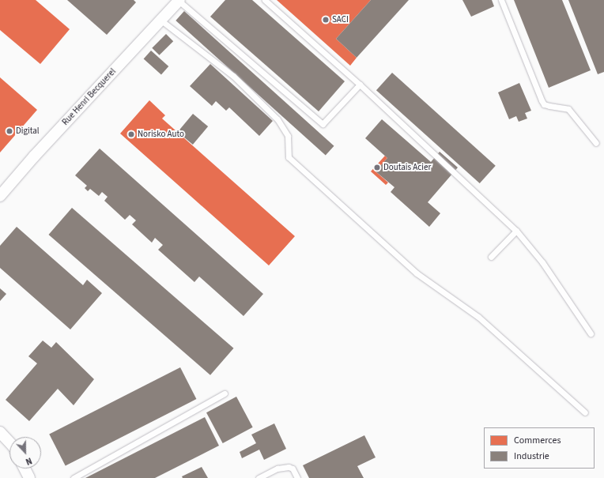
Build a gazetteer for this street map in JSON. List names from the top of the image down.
{
  "streets": {
    "street": ["Rue Henri Becquerel"]
  },
  "places": [
    "SACI",
    "Digital",
    "Norisko Auto",
    "Doutais Acier"
  ],
  "legend": ["Commerces", "Industrie"],
  "north": "bottom"
}
